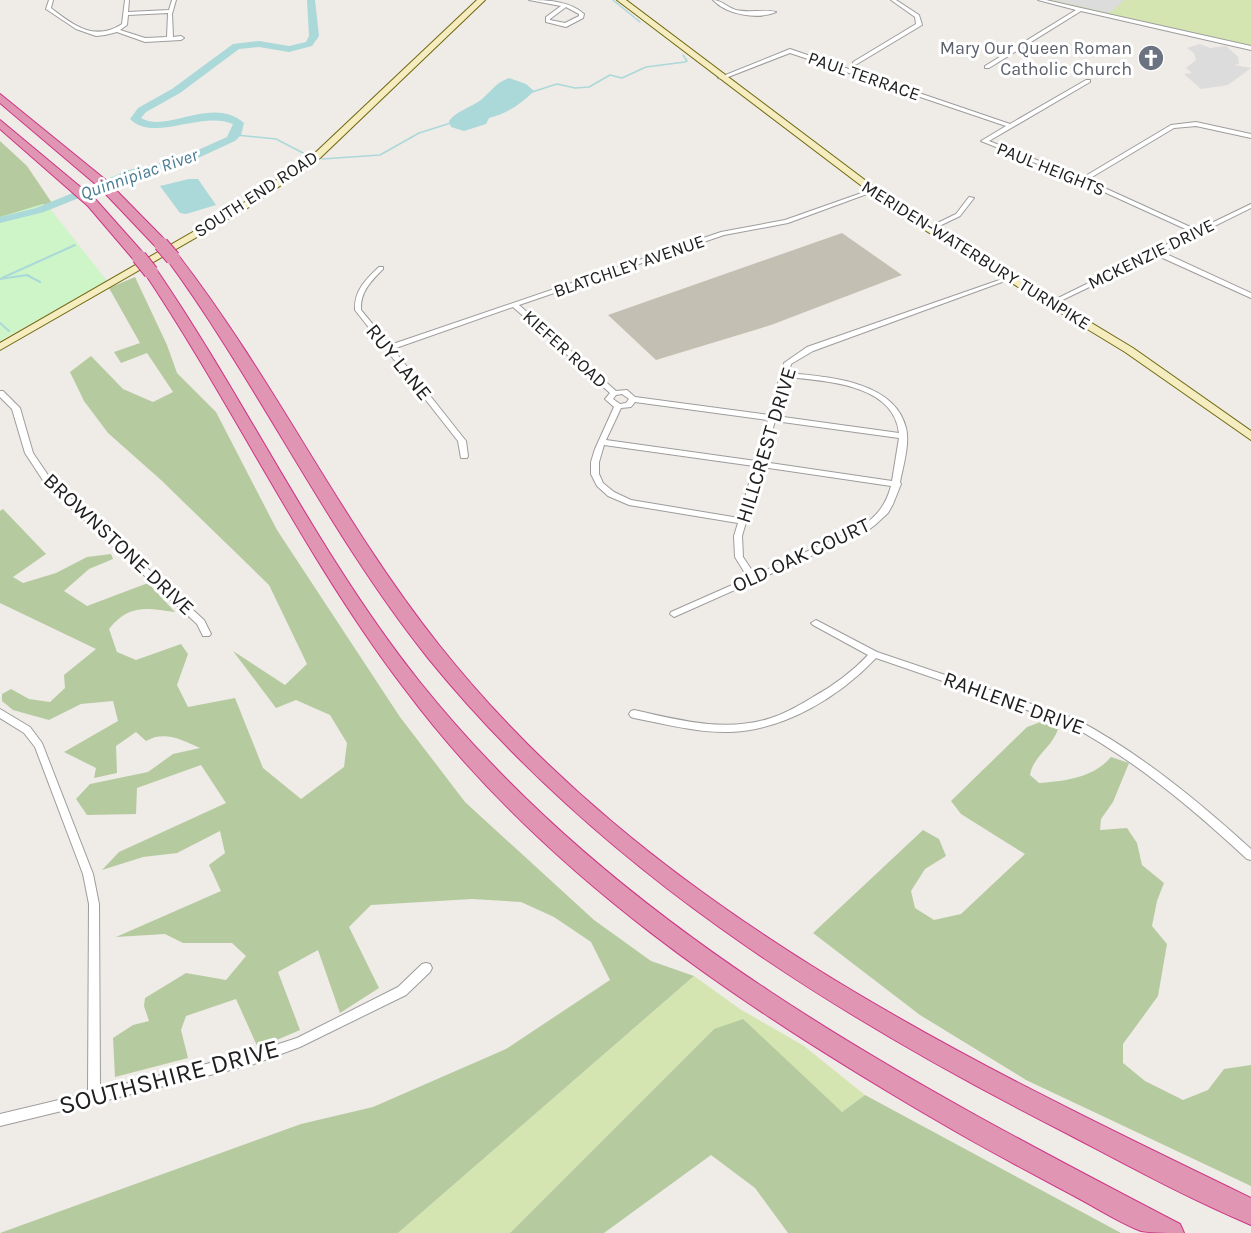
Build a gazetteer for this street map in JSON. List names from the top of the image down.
{
  "streets": {
    "main road": ["SOUTH END ROAD", "MERIDEN-WATERBURY TURNPIKE"],
    "street": [
      "PAUL TERRACE",
      "PAUL HEIGHTS",
      "MCKENZIE DRIVE",
      "BLATCHLEY AVENUE",
      "KIEFER ROAD",
      "RUY LANE",
      "HILLCREST DRIVE",
      "BROWNSTONE DRIVE",
      "OLD OAK COURT",
      "RAHLENE DRIVE",
      "SOUTHSHIRE DRIVE"
    ]
  },
  "crossings": [
    ["PAUL TERRACE", "PAUL HEIGHTS"],
    ["PAUL TERRACE", "MERIDEN-WATERBURY TURNPIKE"],
    ["PAUL HEIGHTS", "MCKENZIE DRIVE"],
    ["MCKENZIE DRIVE", "MERIDEN-WATERBURY TURNPIKE"],
    ["MERIDEN-WATERBURY TURNPIKE", "BLATCHLEY AVENUE"],
    ["MERIDEN-WATERBURY TURNPIKE", "HILLCREST DRIVE"],
    ["BLATCHLEY AVENUE", "KIEFER ROAD"],
    ["BLATCHLEY AVENUE", "RUY LANE"],
    ["HILLCREST DRIVE", "OLD OAK COURT"]
  ],
  "water": ["Quinnipiac River"],
  "places": {
    "church": ["Mary Our Queen Roman Catholic Church"]
  }
}
